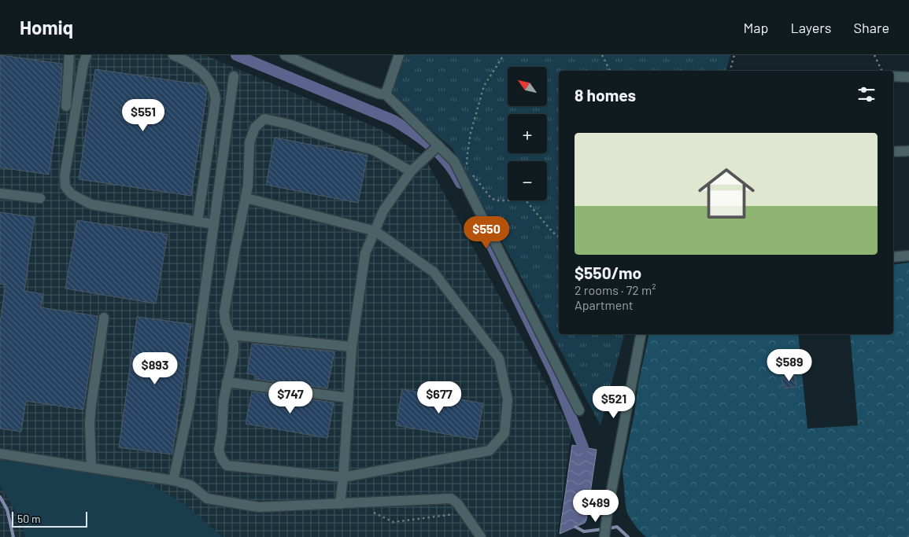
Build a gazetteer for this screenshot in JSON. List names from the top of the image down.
{
  "scale_bar": "50 m",
  "north": "top left",
  "page": {
    "header": "Homiq",
    "nav": ["Map", "Layers", "Share"],
    "map_buttons": ["+", "−"],
    "heading": "8 homes",
    "price": [
      "$551",
      "$550",
      "$589",
      "$893",
      "$747",
      "$677",
      "$521",
      "$489"
    ],
    "list": [
      {
        "name": "$550/mo",
        "note": "2 rooms · 72 m² · Apartment"
      }
    ],
    "scale": "50 m"
  }
}
